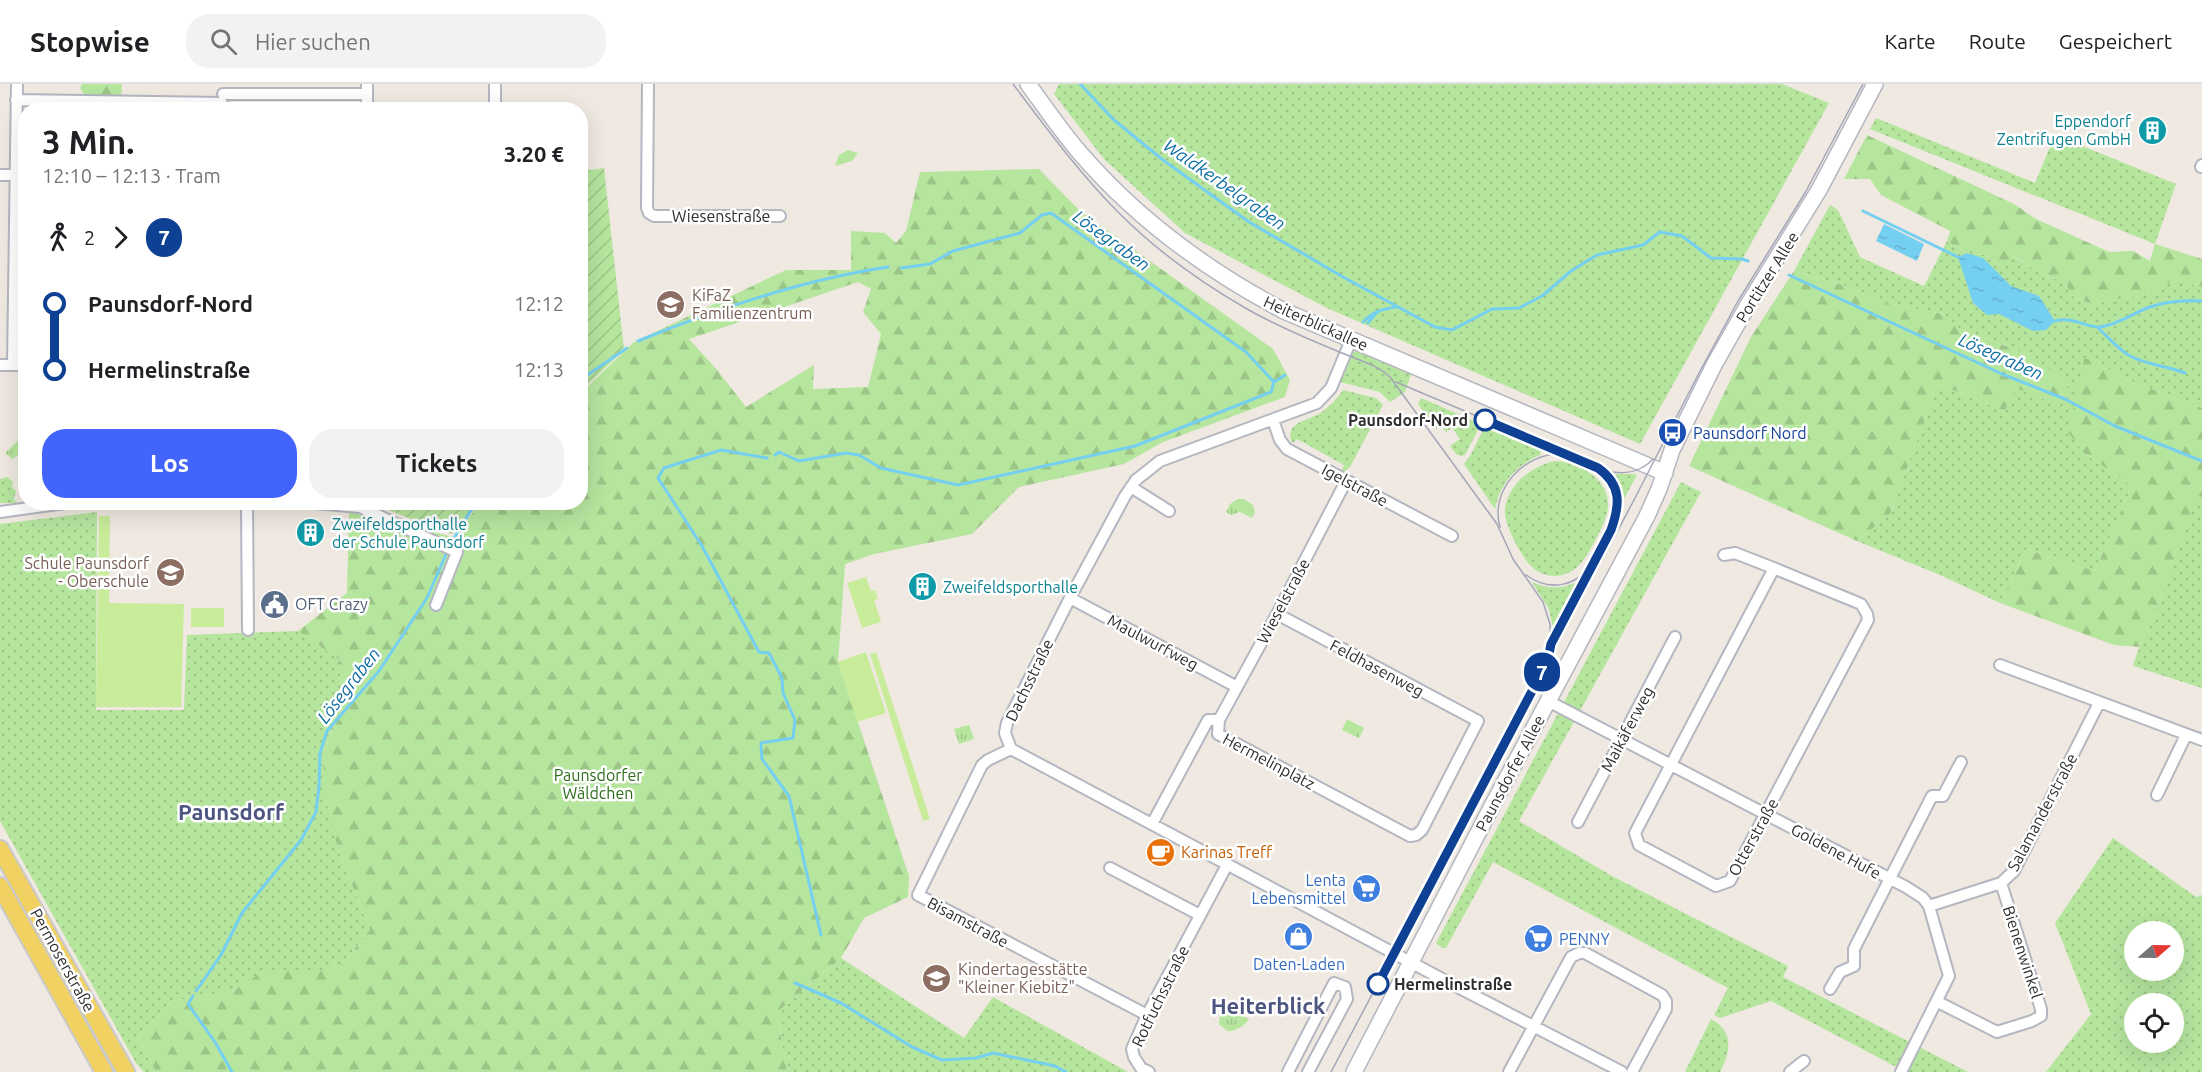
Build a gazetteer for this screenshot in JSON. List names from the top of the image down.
{
  "streets": {
    "main road": [
      "Portitzer Allee",
      "Heiterblickallee",
      "Paunsdorfer Allee",
      "Permoserstraße"
    ],
    "street": [
      "Wiesenstraße",
      "Igelstraße",
      "Wieselstraße",
      "Maulwurfweg",
      "Feldhasenweg",
      "Dachsstraße",
      "Maikäferweg",
      "Hermelinplatz",
      "Salamanderstraße",
      "Otterstraße",
      "Goldene Hufe",
      "Bisamstraße",
      "Bienenwinkel",
      "Rotfuchsstraße"
    ]
  },
  "crossings": [
    ["Portitzer Allee", "Heiterblickallee"],
    ["Portitzer Allee", "Paunsdorfer Allee"],
    ["Heiterblickallee", "Dachsstraße"],
    ["Heiterblickallee", "Paunsdorfer Allee"],
    ["Igelstraße", "Wieselstraße"],
    ["Igelstraße", "Dachsstraße"],
    ["Wieselstraße", "Maulwurfweg"],
    ["Wieselstraße", "Feldhasenweg"],
    ["Wieselstraße", "Hermelinplatz"],
    ["Maulwurfweg", "Dachsstraße"],
    ["Feldhasenweg", "Hermelinplatz"],
    ["Dachsstraße", "Bisamstraße"],
    ["Maikäferweg", "Goldene Hufe"],
    ["Paunsdorfer Allee", "Goldene Hufe"],
    ["Salamanderstraße", "Goldene Hufe"],
    ["Salamanderstraße", "Bienenwinkel"],
    ["Otterstraße", "Goldene Hufe"],
    ["Bisamstraße", "Rotfuchsstraße"]
  ],
  "districts": ["Paunsdorf", "Heiterblick"],
  "water": ["Waldkerbelgraben", "Lösegraben"],
  "parks": ["Paunsdorfer Wäldchen"],
  "places": {
    "building": ["Eppendorf Zentrifugen GmbH", "Zweifeldsporthalle der Schule Paunsdorf", "Zweifeldsporthalle"],
    "school or university": ["KiFaZ Familienzentrum", "Schule Paunsdorf - Oberschule", "Kindertagesstätte \"Kleiner Kiebitz\""],
    "other": ["Paunsdorf-Nord", "Hermelinstraße"],
    "bus stop": ["Paunsdorf Nord"],
    "public building": ["OFT Crazy"],
    "cafe": ["Karinas Treff"],
    "supermarket": ["Lenta Lebensmittel", "PENNY"],
    "shop": ["Daten-Laden"]
  },
  "lines": ["tram line 7"],
  "north": "right",
  "page": {
    "header": "Stopwise",
    "search": "Hier suchen",
    "nav": ["Karte", "Route", "Gespeichert"],
    "on_map": "7",
    "heading": ["3 Min.", "12:10 – 12:13 · Tram", "3.20 €"],
    "legs": ["2", "7"],
    "list": [
      {
        "name": "Paunsdorf-Nord",
        "value": "12:12"
      },
      {
        "name": "Hermelinstraße",
        "value": "12:13"
      }
    ],
    "buttons": ["Los", "Tickets"]
  }
}
